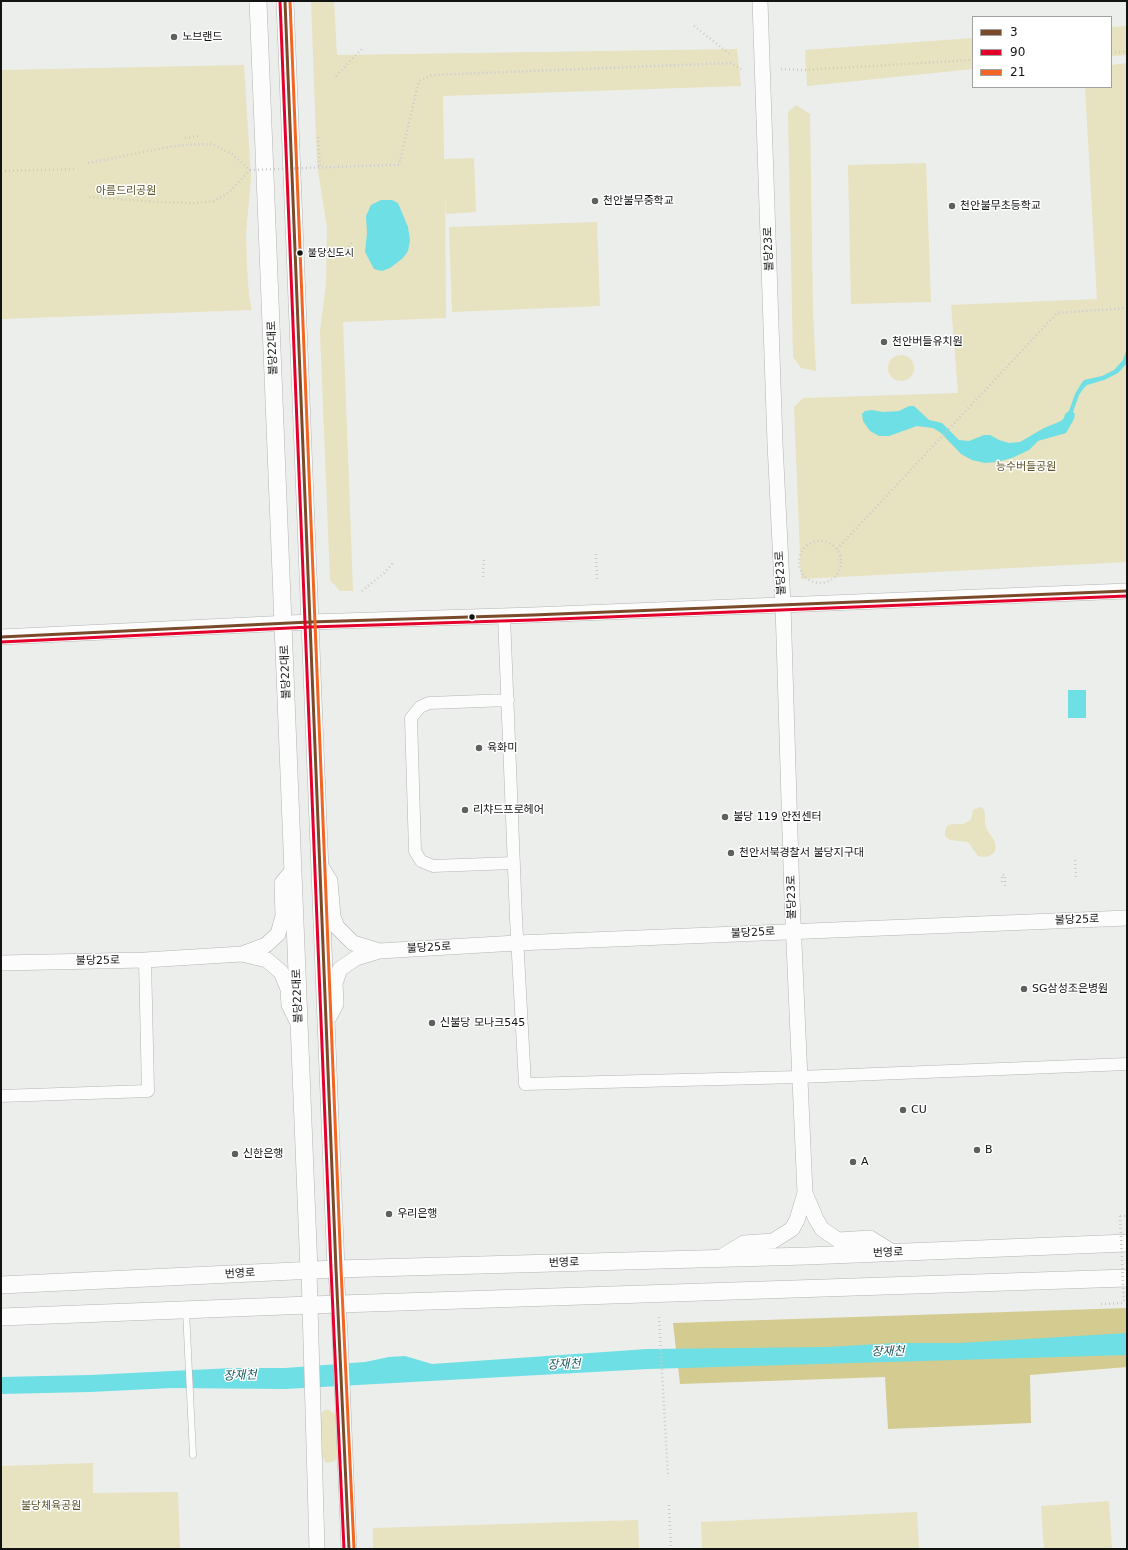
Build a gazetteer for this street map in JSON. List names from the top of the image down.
{
  "streets": {
    "main road": ["불당22대로", "번영로"],
    "street": ["불당23로", "불당25로"]
  },
  "crossings": [
    ["불당23로", "불당25로"],
    ["불당22대로", "번영로"]
  ],
  "water": ["장재천"],
  "parks": ["아름드리공원", "능수버들공원", "불당체육공원"],
  "places": [
    "노브랜드",
    "천안불무중학교",
    "천안불무초등학교",
    "불당신도시",
    "천안버들유치원",
    "육화미",
    "리챠드프로헤어",
    "불당 119 안전센터",
    "천안서북경찰서 불당지구대",
    "SG삼성조은병원",
    "신불당 모나크545",
    "CU",
    "B",
    "신한은행",
    "A",
    "우리은행"
  ],
  "lines": ["transit line 3", "transit line 90", "transit line 21"],
  "legend": ["3", "90", "21"]
}
